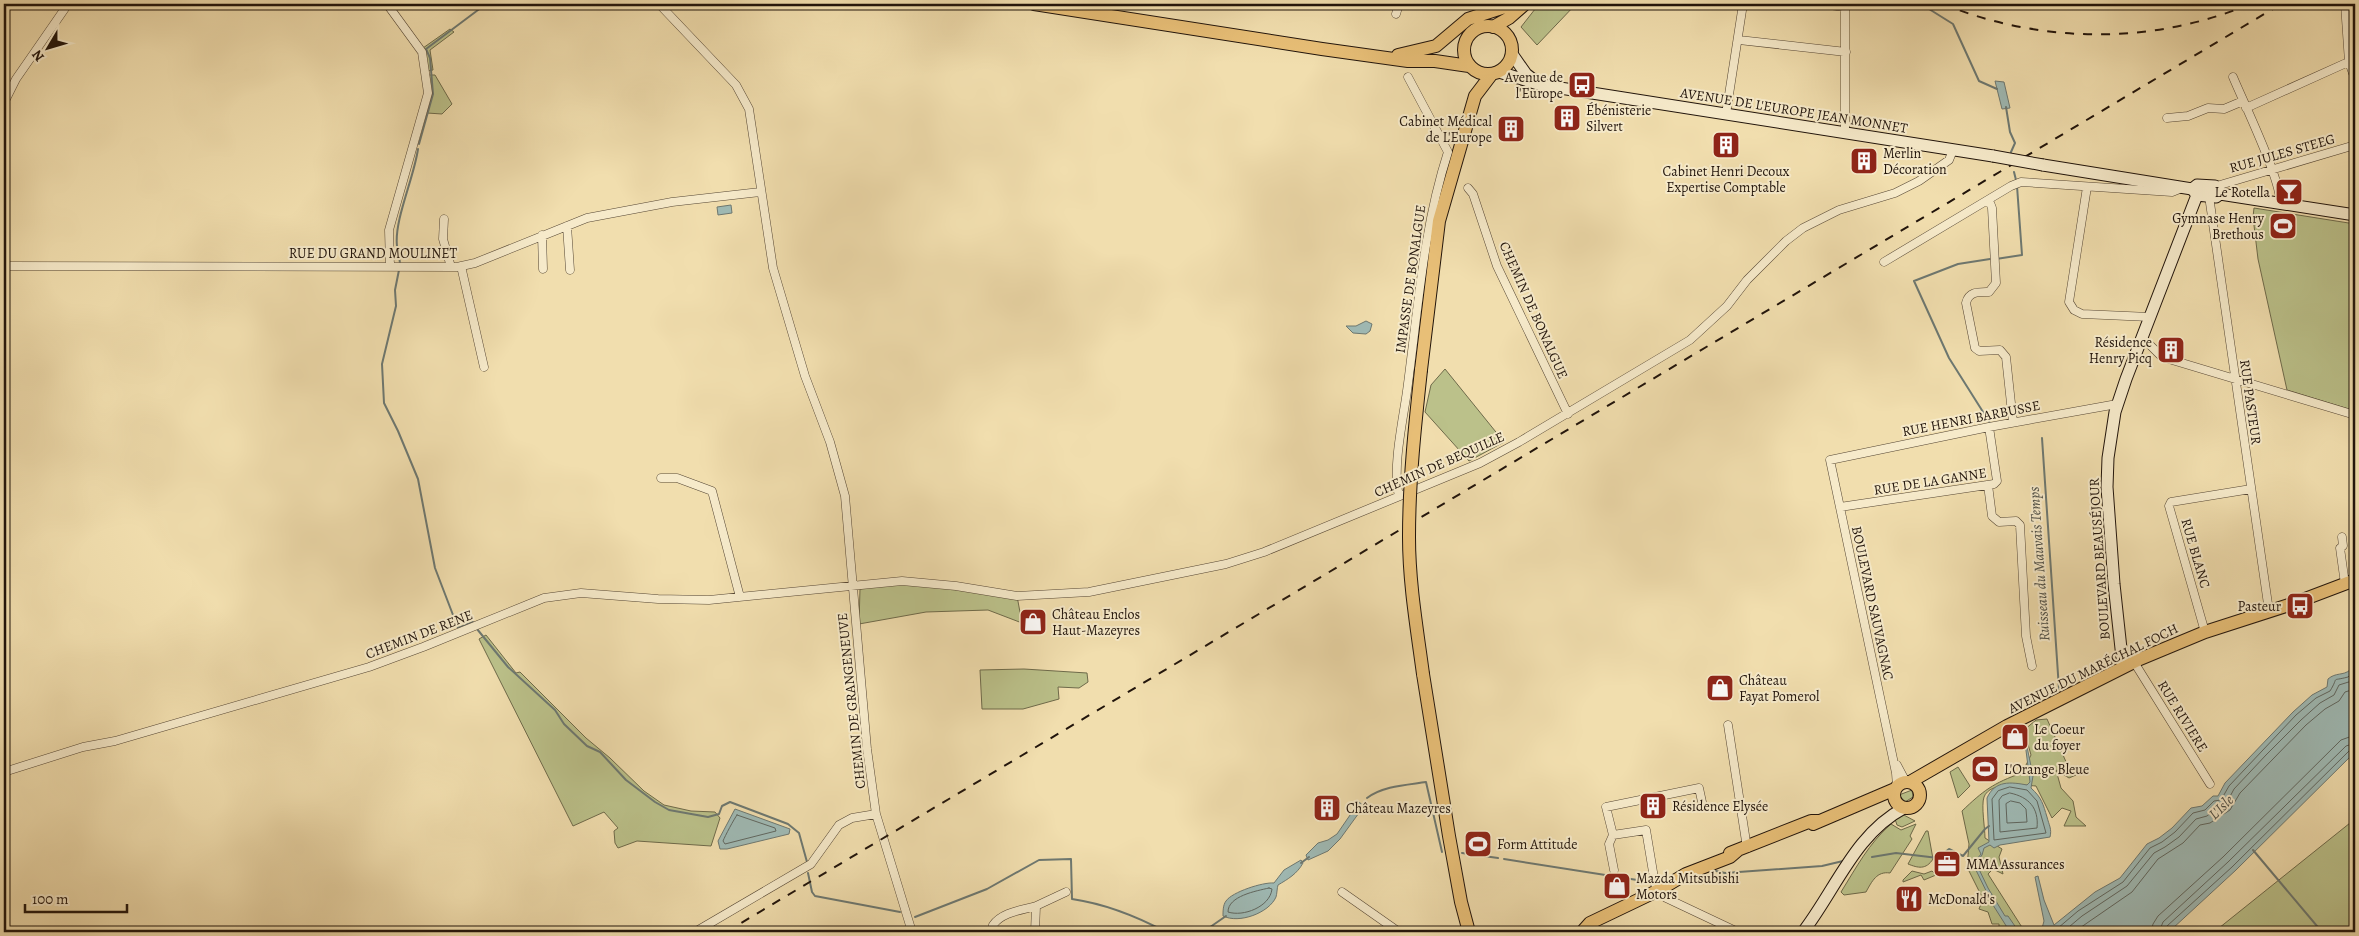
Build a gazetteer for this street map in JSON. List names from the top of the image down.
{
  "streets": {
    "main road": ["AVENUE DE L'EUROPE JEAN MONNET", "BOULEVARD BEAUSÉJOUR", "AVENUE DU MARÉCHAL FOCH"],
    "street": [
      "RUE JULES STEEG",
      "RUE DU GRAND MOULINET",
      "IMPASSE DE BONALGUE",
      "CHEMIN DE BONALGUE",
      "RUE PASTEUR",
      "RUE HENRI BARBUSSE",
      "CHEMIN DE BEQUILLE",
      "RUE DE LA GANNE",
      "RUE BLANC",
      "BOULEVARD SAUVAGNAC",
      "CHEMIN DE RENE",
      "CHEMIN DE GRANGENEUVE",
      "RUE RIVIERE"
    ]
  },
  "crossings": [
    ["AVENUE DE L'EUROPE JEAN MONNET", "RUE JULES STEEG"],
    ["AVENUE DE L'EUROPE JEAN MONNET", "RUE PASTEUR"],
    ["AVENUE DE L'EUROPE JEAN MONNET", "CHEMIN DE BEQUILLE"],
    ["AVENUE DE L'EUROPE JEAN MONNET", "BOULEVARD BEAUSÉJOUR"],
    ["RUE JULES STEEG", "RUE PASTEUR"],
    ["RUE JULES STEEG", "BOULEVARD BEAUSÉJOUR"],
    ["RUE DU GRAND MOULINET", "CHEMIN DE GRANGENEUVE"],
    ["IMPASSE DE BONALGUE", "CHEMIN DE BEQUILLE"],
    ["CHEMIN DE BONALGUE", "CHEMIN DE BEQUILLE"],
    ["RUE PASTEUR", "RUE BLANC"],
    ["RUE PASTEUR", "BOULEVARD BEAUSÉJOUR"],
    ["RUE PASTEUR", "AVENUE DU MARÉCHAL FOCH"],
    ["RUE HENRI BARBUSSE", "RUE DE LA GANNE"],
    ["RUE HENRI BARBUSSE", "BOULEVARD BEAUSÉJOUR"],
    ["RUE HENRI BARBUSSE", "BOULEVARD SAUVAGNAC"],
    ["CHEMIN DE BEQUILLE", "CHEMIN DE RENE"],
    ["CHEMIN DE BEQUILLE", "CHEMIN DE GRANGENEUVE"],
    ["RUE DE LA GANNE", "BOULEVARD SAUVAGNAC"],
    ["RUE BLANC", "AVENUE DU MARÉCHAL FOCH"],
    ["BOULEVARD BEAUSÉJOUR", "AVENUE DU MARÉCHAL FOCH"],
    ["BOULEVARD BEAUSÉJOUR", "RUE RIVIERE"],
    ["BOULEVARD SAUVAGNAC", "AVENUE DU MARÉCHAL FOCH"],
    ["CHEMIN DE RENE", "CHEMIN DE GRANGENEUVE"],
    ["AVENUE DU MARÉCHAL FOCH", "RUE RIVIERE"]
  ],
  "water": ["Ruisseau du Mauvais Temps", "L'Isle"],
  "places": {
    "bus stop": ["Avenue de l'Europe", "Pasteur"],
    "building": [
      "Ébénisterie Silvert",
      "Cabinet Médical de L'Europe",
      "Cabinet Henri Decoux Expertise Comptable",
      "Merlin Décoration",
      "Résidence Henry Picq",
      "Résidence Elysée",
      "Château Mazeyres"
    ],
    "bar": ["Le Rotella"],
    "sports": ["Gymnase Henry Brethous", "L'Orange Bleue", "Form Attitude"],
    "shop": [
      "Château Enclos Haut-Mazeyres",
      "Château Fayat Pomerol",
      "Le Coeur du foyer",
      "Mazda Mitsubishi Motors"
    ],
    "office": ["MMA Assurances"],
    "restaurant": ["McDonald's"]
  },
  "scale_bar": "100 m",
  "north": "bottom left"
}
